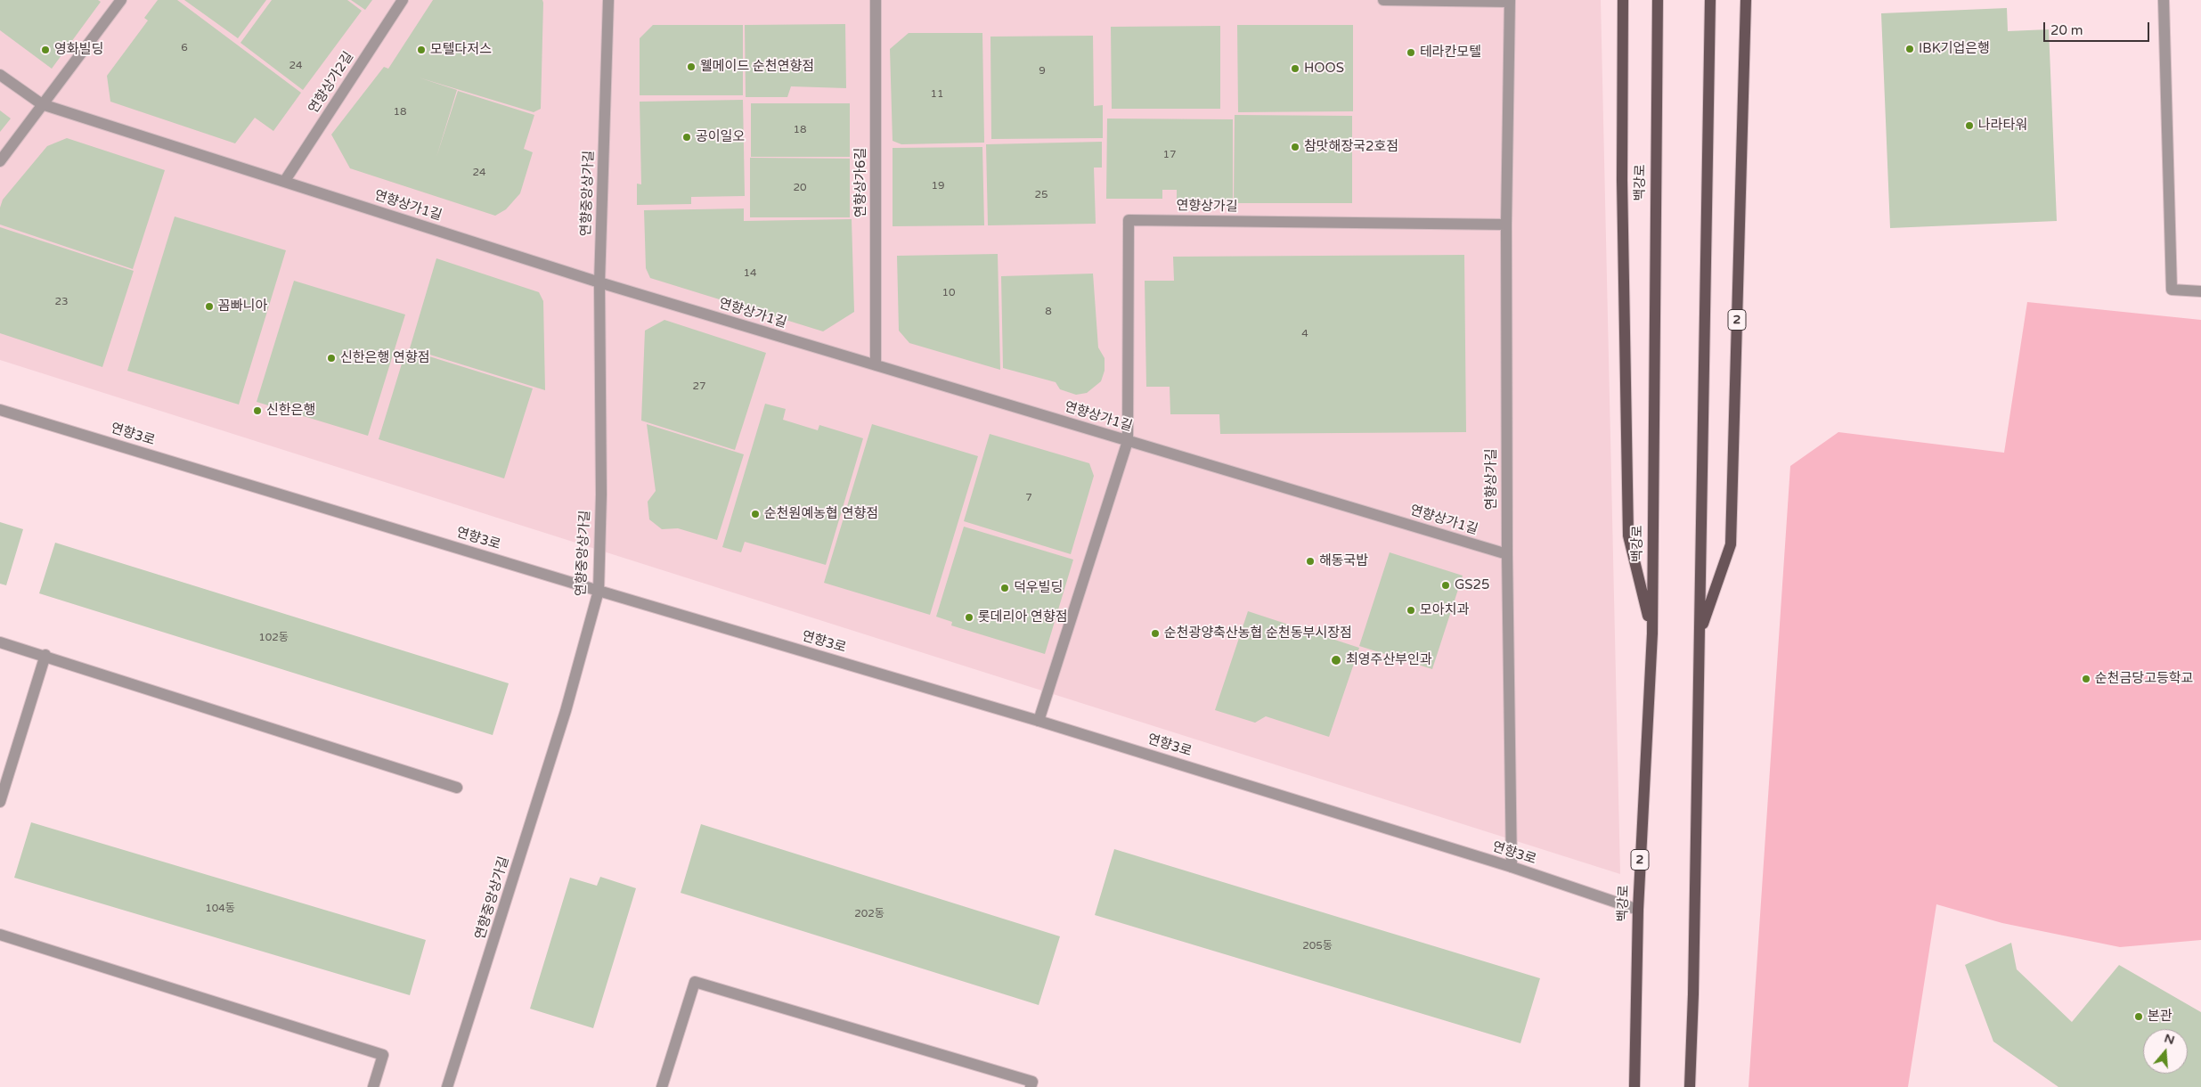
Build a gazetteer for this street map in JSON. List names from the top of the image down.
{
  "streets": {
    "main road": ["백강로", "2"],
    "street": [
      "연향상가2길",
      "연향상가6길",
      "연향중앙상가길",
      "연향상가1길",
      "연향상가길",
      "연향3로"
    ]
  },
  "crossings": [
    ["연향상가2길", "연향상가1길"],
    ["연향상가6길", "연향상가1길"],
    ["백강로", "2"],
    ["백강로", "연향3로"],
    ["연향중앙상가길", "연향상가1길"],
    ["연향중앙상가길", "연향3로"],
    ["연향상가1길", "연향상가길"],
    ["연향상가길", "연향3로"]
  ],
  "places": [
    "IBK기업은행",
    "영화빌딩",
    "모텔다저스",
    "테라칸모텔",
    "웰메이드 순천연향점",
    "HOOS",
    "나라타워",
    "공이일오",
    "참맛해장국2호점",
    "꼼빠니아",
    "신한은행 연향점",
    "신한은행",
    "순천원예농협 연향점",
    "해동국밥",
    "GS25",
    "덕우빌딩",
    "모아치과",
    "롯데리아 연향점",
    "순천광양축산농협 순천동부시장점",
    "최영주산부인과",
    "순천금당고등학교",
    "본관"
  ],
  "house_numbers": [
    "6",
    "24",
    "9",
    "11",
    "18",
    "18",
    "17",
    "24",
    "19",
    "20",
    "25",
    "14",
    "10",
    "23",
    "8",
    "4",
    "27",
    "7",
    "102동",
    "104동",
    "202동",
    "205동"
  ],
  "scale_bar": "20 m",
  "north": "top"
}
